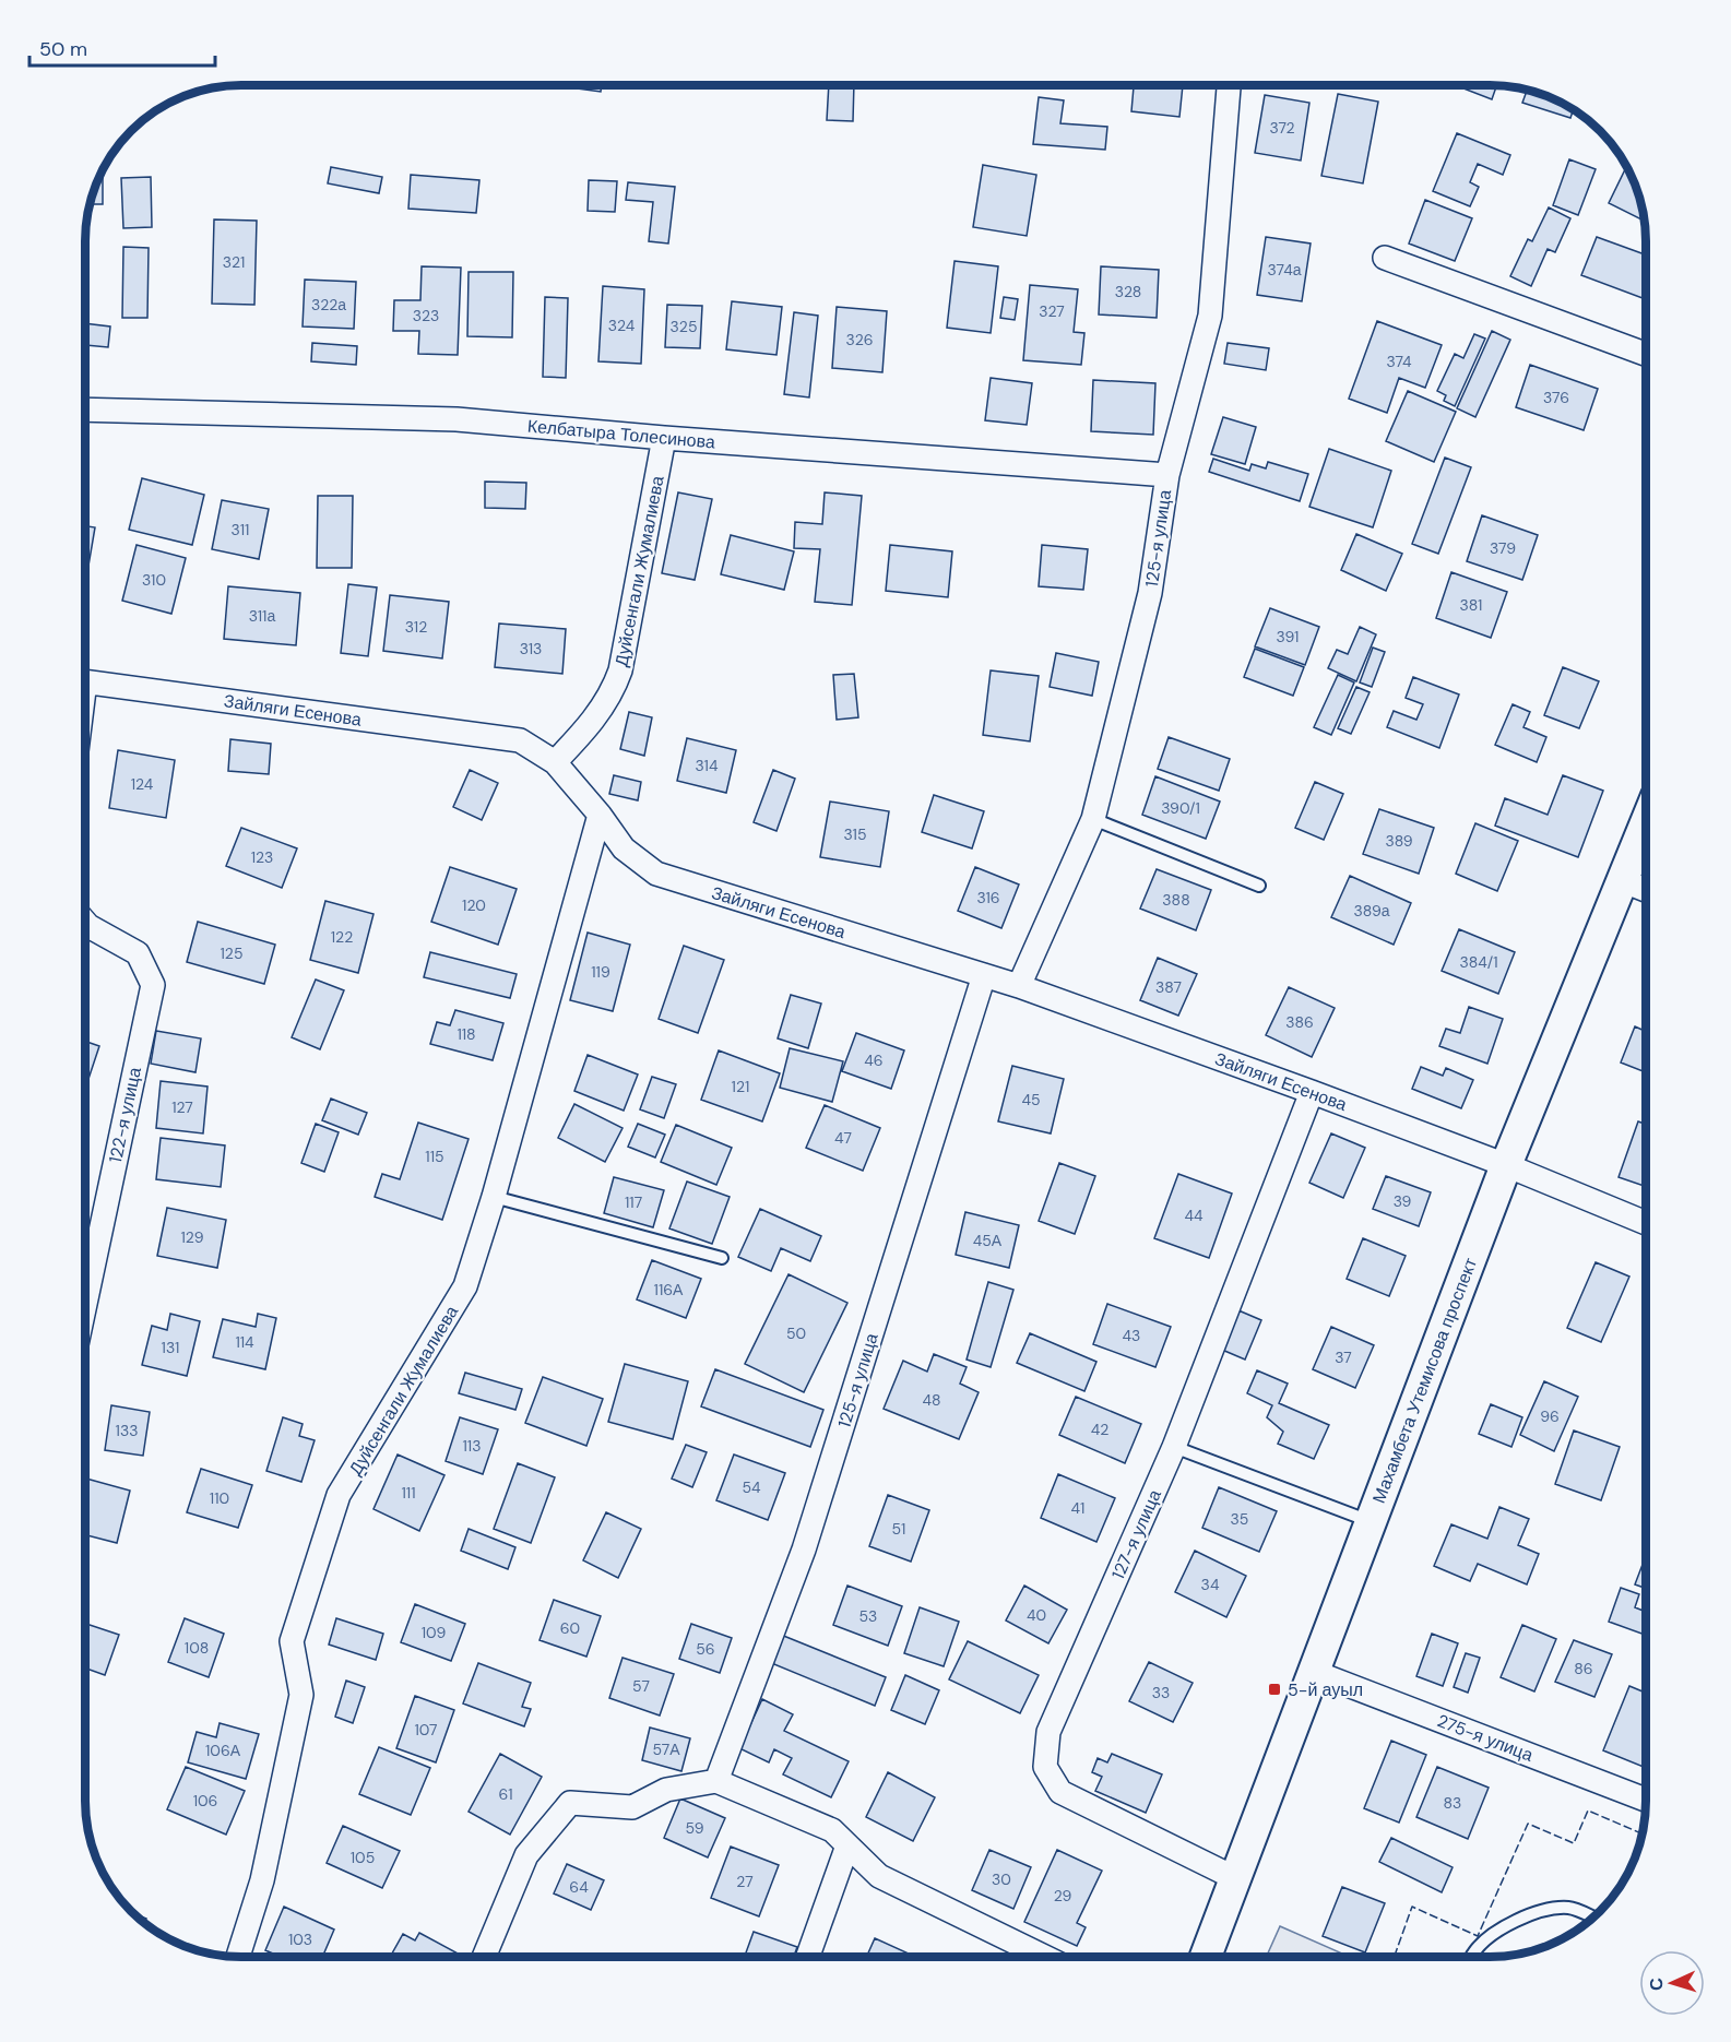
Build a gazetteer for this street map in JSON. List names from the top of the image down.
{
  "streets": {
    "street": [
      "Келбатыра Толесинова",
      "125-я улица",
      "Дуйсенгали Жумалиева",
      "Зайляги Есенова",
      "122-я улица",
      "Махамбета Утемисова проспект",
      "127-я улица",
      "275-я улица"
    ]
  },
  "crossings": [
    ["Келбатыра Толесинова", "125-я улица"],
    ["Келбатыра Толесинова", "Дуйсенгали Жумалиева"],
    ["125-я улица", "Зайляги Есенова"],
    ["Дуйсенгали Жумалиева", "Зайляги Есенова"],
    ["Зайляги Есенова", "Махамбета Утемисова проспект"],
    ["Зайляги Есенова", "127-я улица"],
    ["Махамбета Утемисова проспект", "127-я улица"],
    ["Махамбета Утемисова проспект", "275-я улица"]
  ],
  "places": {
    "transit": ["5-й ауыл"]
  },
  "house_numbers": [
    "372",
    "321",
    "374а",
    "328",
    "322а",
    "327",
    "323",
    "324",
    "325",
    "326",
    "374",
    "376",
    "311",
    "379",
    "310",
    "381",
    "311а",
    "312",
    "391",
    "313",
    "314",
    "124",
    "390/1",
    "315",
    "389",
    "123",
    "316",
    "388",
    "120",
    "389а",
    "122",
    "125",
    "384/1",
    "119",
    "387",
    "386",
    "118",
    "46",
    "121",
    "45",
    "127",
    "47",
    "115",
    "39",
    "117",
    "44",
    "129",
    "45А",
    "116А",
    "50",
    "43",
    "114",
    "131",
    "37",
    "48",
    "96",
    "42",
    "133",
    "113",
    "54",
    "111",
    "110",
    "41",
    "35",
    "51",
    "34",
    "40",
    "53",
    "60",
    "109",
    "108",
    "56",
    "86",
    "57",
    "33",
    "107",
    "57А",
    "106А",
    "61",
    "106",
    "83",
    "59",
    "105",
    "30",
    "27",
    "64",
    "29",
    "103"
  ],
  "scale_bar": "50 m",
  "north": "left"
}
